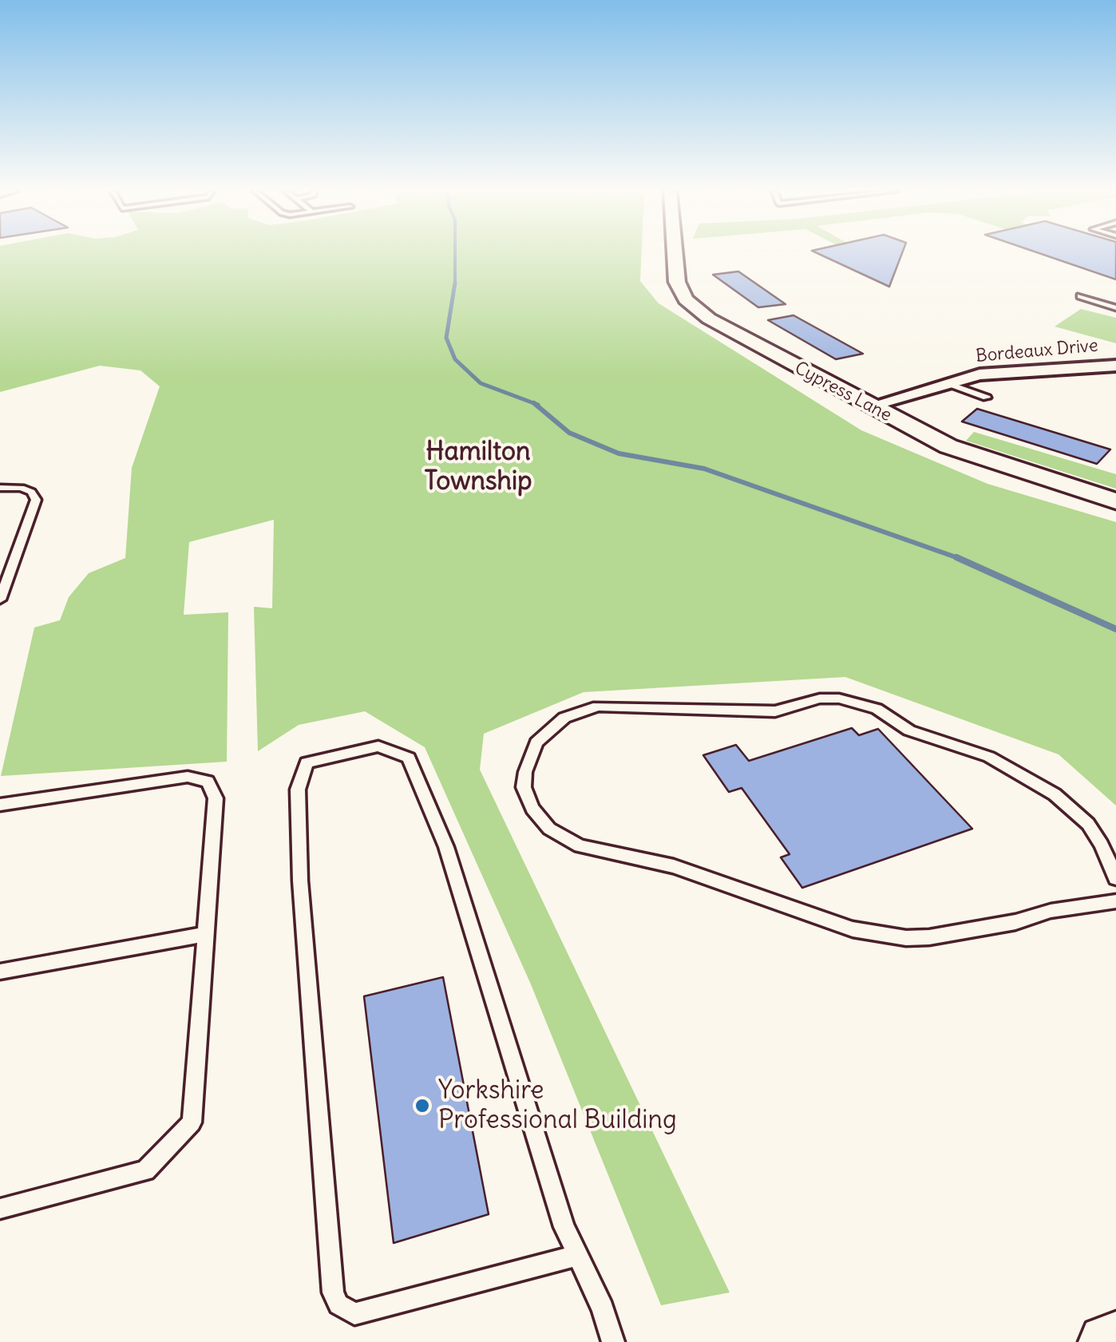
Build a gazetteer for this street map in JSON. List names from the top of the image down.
{
  "streets": {
    "street": ["Bordeaux Drive", "Cypress Lane"]
  },
  "crossings": [
    ["Bordeaux Drive", "Cypress Lane"]
  ],
  "districts": ["Hamilton Township"],
  "places": ["Yorkshire Professional Building"]
}
